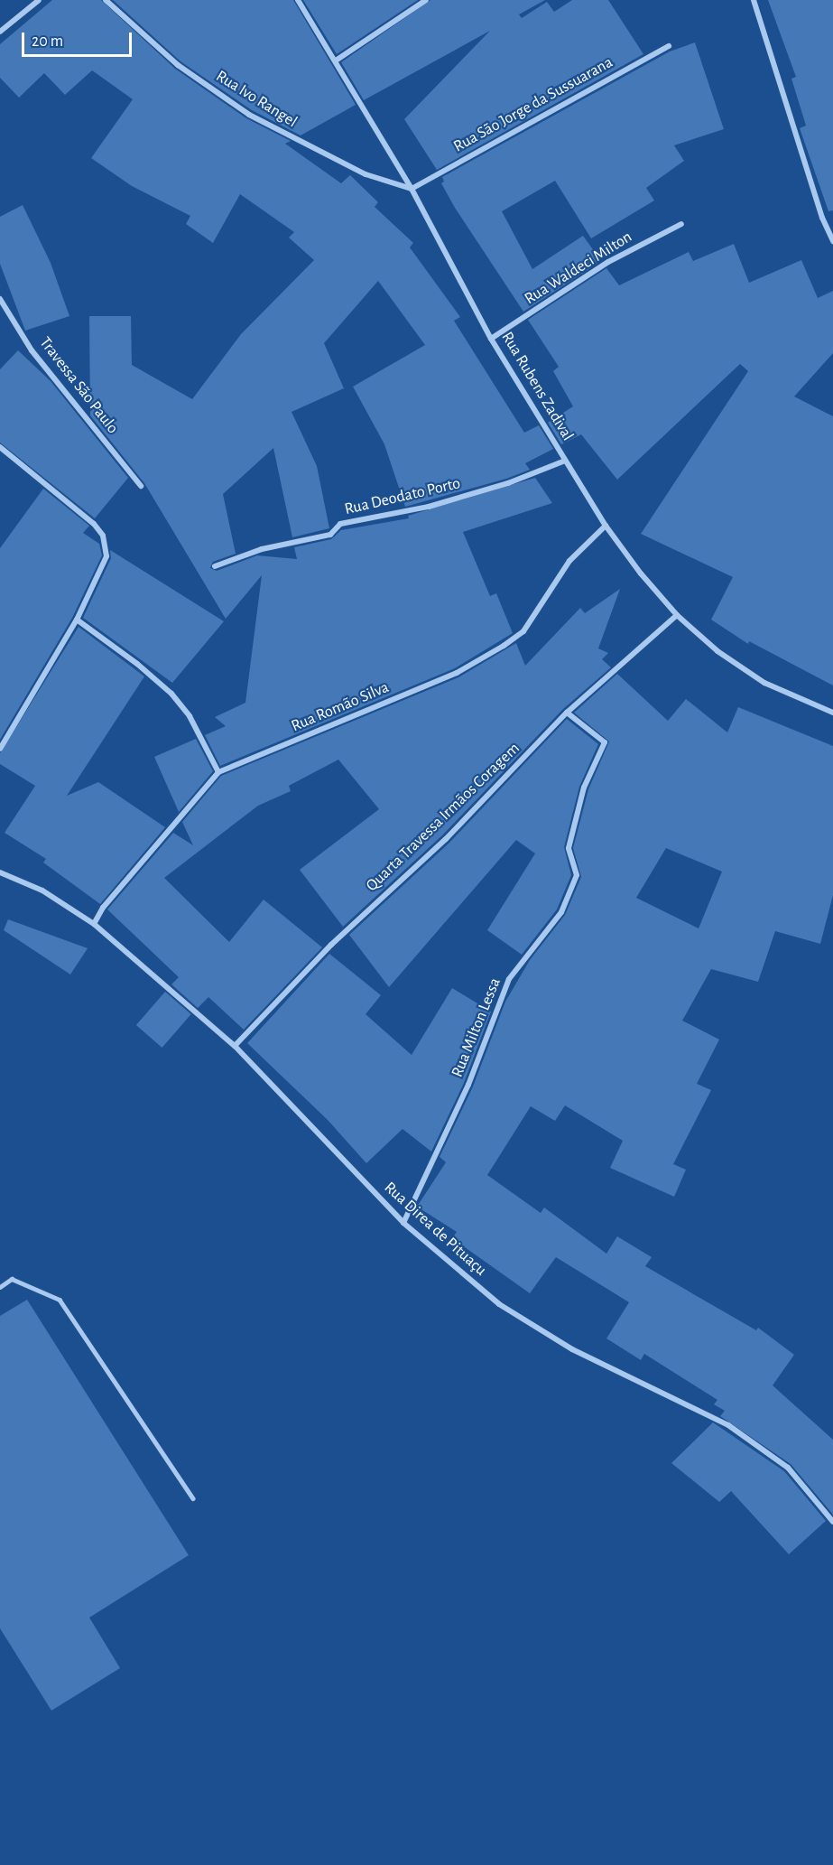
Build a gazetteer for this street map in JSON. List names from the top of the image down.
{
  "streets": {
    "street": [
      "Rua Ivo Rangel",
      "Rua São Jorge da Sussuarana",
      "Rua Waldeci Milton",
      "Travessa São Paulo",
      "Rua Rubens Zadival",
      "Rua Deodato Porto",
      "Rua Romão Silva",
      "Quarta Travessa Irmãos Coragem",
      "Rua Milton Lessa",
      "Rua Direa de Pituaçu"
    ]
  },
  "crossings": [
    ["Rua Ivo Rangel", "Rua São Jorge da Sussuarana"],
    ["Rua Ivo Rangel", "Rua Rubens Zadival"],
    ["Rua São Jorge da Sussuarana", "Rua Rubens Zadival"],
    ["Rua Waldeci Milton", "Rua Rubens Zadival"],
    ["Rua Rubens Zadival", "Rua Deodato Porto"],
    ["Rua Rubens Zadival", "Rua Romão Silva"],
    ["Rua Rubens Zadival", "Quarta Travessa Irmãos Coragem"],
    ["Rua Romão Silva", "Rua Direa de Pituaçu"],
    ["Quarta Travessa Irmãos Coragem", "Rua Milton Lessa"],
    ["Quarta Travessa Irmãos Coragem", "Rua Direa de Pituaçu"],
    ["Rua Milton Lessa", "Rua Direa de Pituaçu"]
  ],
  "scale_bar": "20 m"
}
